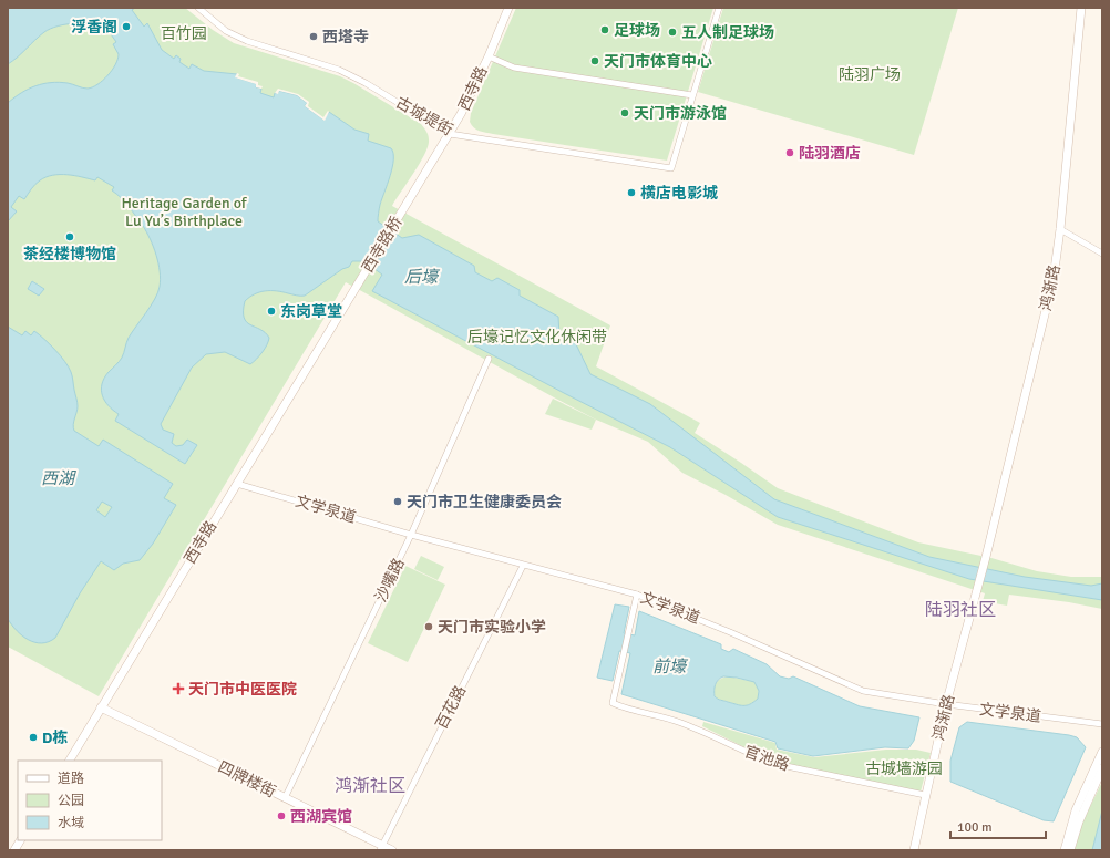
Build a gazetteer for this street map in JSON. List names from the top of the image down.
{
  "streets": {
    "street": [
      "西寺路",
      "古城堤街",
      "西寺路桥",
      "鸿渐路",
      "文学泉道",
      "沙嘴路",
      "百花路",
      "官池路",
      "四牌楼街"
    ]
  },
  "crossings": [
    ["西寺路", "古城堤街"],
    ["西寺路", "西寺路桥"],
    ["西寺路", "文学泉道"],
    ["西寺路", "四牌楼街"],
    ["鸿渐路", "文学泉道"],
    ["鸿渐路", "官池路"],
    ["文学泉道", "沙嘴路"],
    ["文学泉道", "百花路"],
    ["文学泉道", "官池路"],
    ["沙嘴路", "四牌楼街"],
    ["百花路", "四牌楼街"]
  ],
  "districts": ["陆羽社区", "鸿渐社区"],
  "water": ["后壕", "西湖", "前壕"],
  "parks": [
    "百竹园",
    "陆羽广场",
    "Heritage Garden of Lu Yu’s Birthplace",
    "后壕记忆文化休闲带",
    "古城墙游园"
  ],
  "places": {
    "other": [
      "浮香阁",
      "足球场",
      "五人制足球场",
      "西塔寺",
      "天门市体育中心",
      "天门市游泳馆",
      "陆羽酒店",
      "横店电影城",
      "茶经楼博物馆",
      "东岗草堂",
      "天门市卫生健康委员会",
      "天门市实验小学",
      "D栋",
      "西湖宾馆"
    ],
    "health": ["天门市中医医院"]
  },
  "legend": ["道路", "公园", "水域"],
  "scale_bar": "100 m"
}
